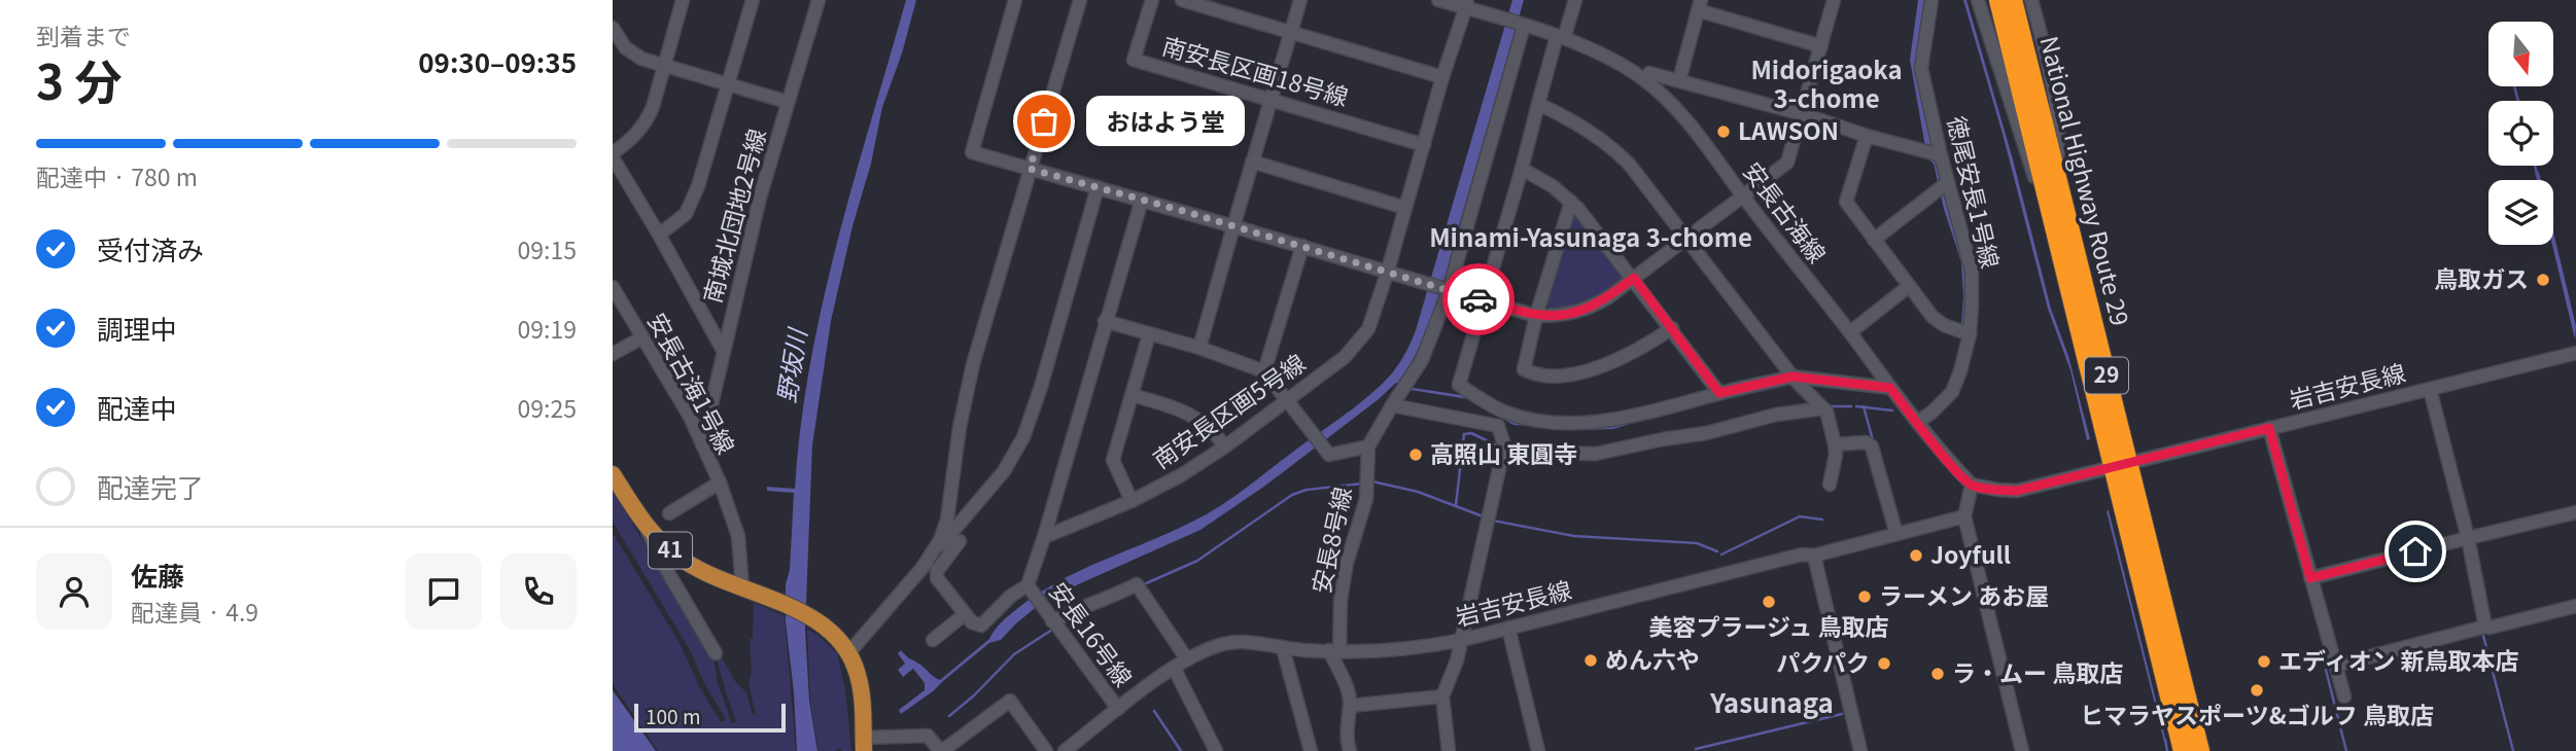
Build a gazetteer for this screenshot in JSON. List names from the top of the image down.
{
  "streets": {
    "highway": ["National Highway Route 29", "29"],
    "main road": ["41"],
    "street": [
      "南安長区画18号線",
      "徳尾安長1号線",
      "安長古海線",
      "南城北団地2号線",
      "安長古海1号線",
      "岩吉安長線",
      "南安長区画5号線",
      "安長8号線",
      "安長16号線"
    ]
  },
  "crossings": [
    ["南安長区画18号線", "南安長区画5号線"],
    ["National Highway Route 29", "岩吉安長線"],
    ["徳尾安長1号線", "安長古海線"],
    ["安長古海線", "岩吉安長線"],
    ["安長古海線", "南安長区画5号線"],
    ["安長古海線", "安長8号線"],
    ["南城北団地2号線", "安長古海1号線"],
    ["安長古海1号線", "41"],
    ["岩吉安長線", "安長8号線"],
    ["岩吉安長線", "安長16号線"]
  ],
  "districts": ["Midorigaoka 3-chome", "Minami-Yasunaga 3-chome", "Yasunaga"],
  "water": ["野坂川"],
  "places": [
    "おはよう堂",
    "LAWSON",
    "鳥取ガス",
    "高照山 東圓寺",
    "Joyfull",
    "ラーメン あお屋",
    "美容プラージュ 鳥取店",
    "めん六や",
    "エディオン 新鳥取本店",
    "パクパク",
    "ラ・ムー 鳥取店",
    "ヒマラヤスポーツ&ゴルフ 鳥取店"
  ],
  "scale_bar": "100 m",
  "north": "bottom",
  "page": {
    "heading": ["3 分", "到着まで", "09:30–09:35"],
    "panel": ["佐藤", "配達員 · 4.9"],
    "bubble": "おはよう堂",
    "bar": "配達中 · 780 m",
    "list": [
      ["受付済み", "09:15"],
      ["調理中", "09:19"],
      ["配達中", "09:25"],
      "配達完了"
    ],
    "scale": "100 m"
  }
}
